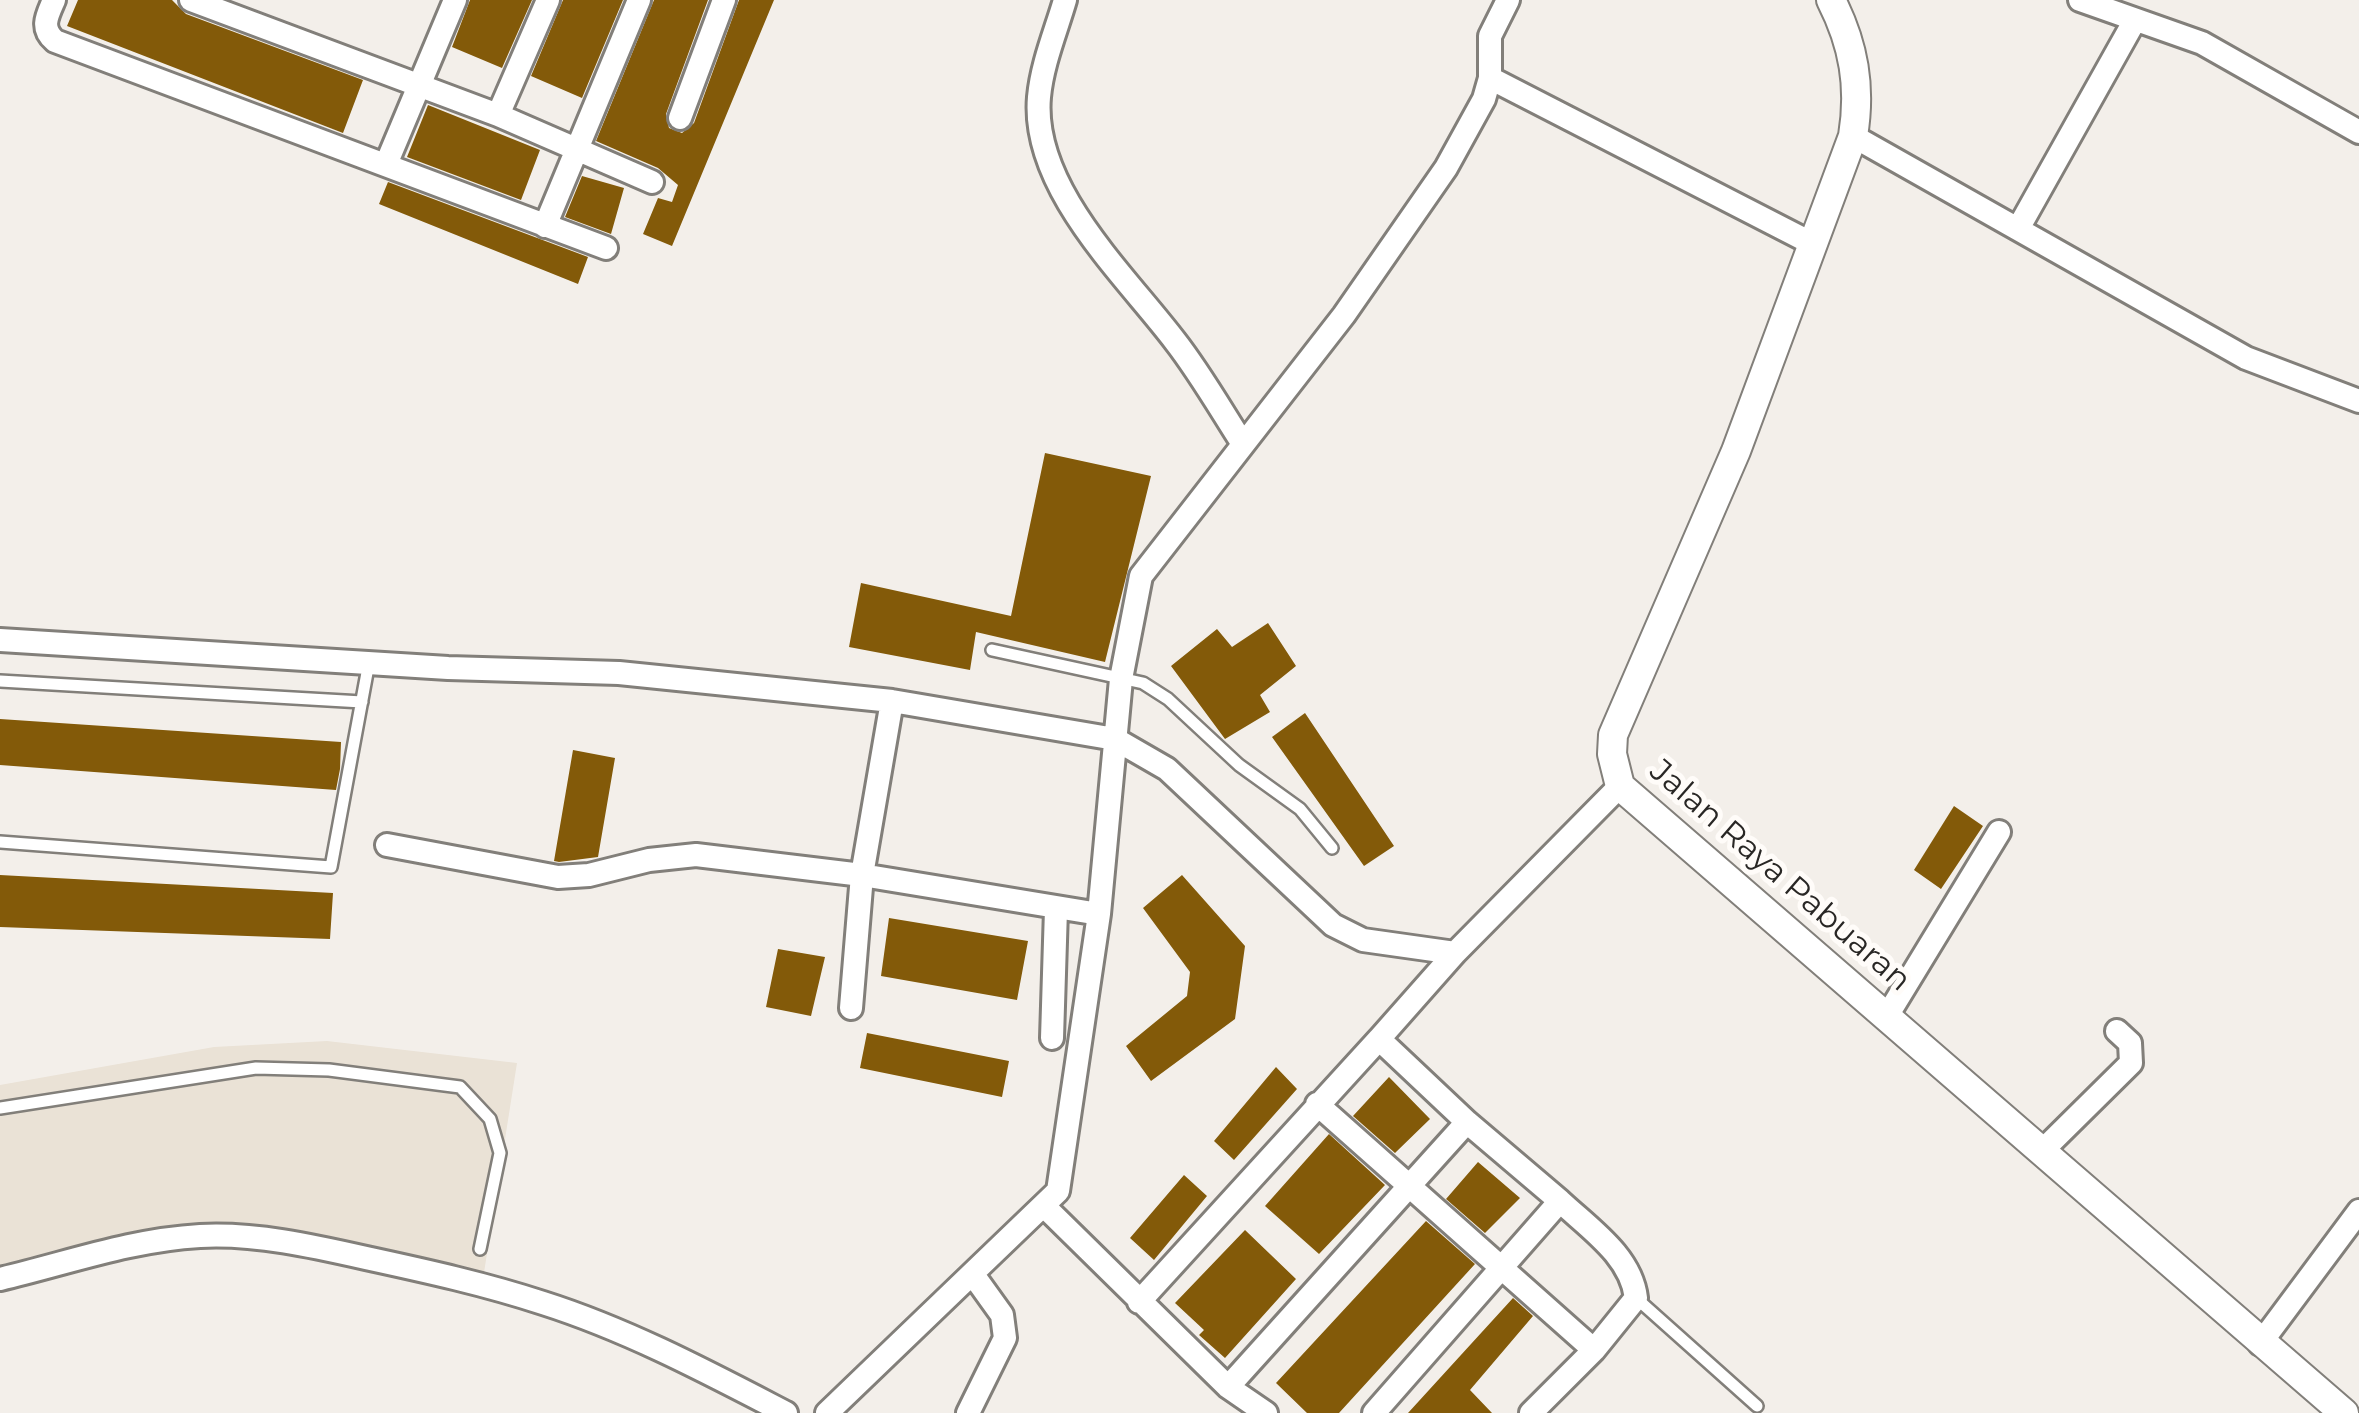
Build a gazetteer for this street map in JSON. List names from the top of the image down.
{
  "streets": {
    "street": ["Jalan Raya Pabuaran"]
  }
}
